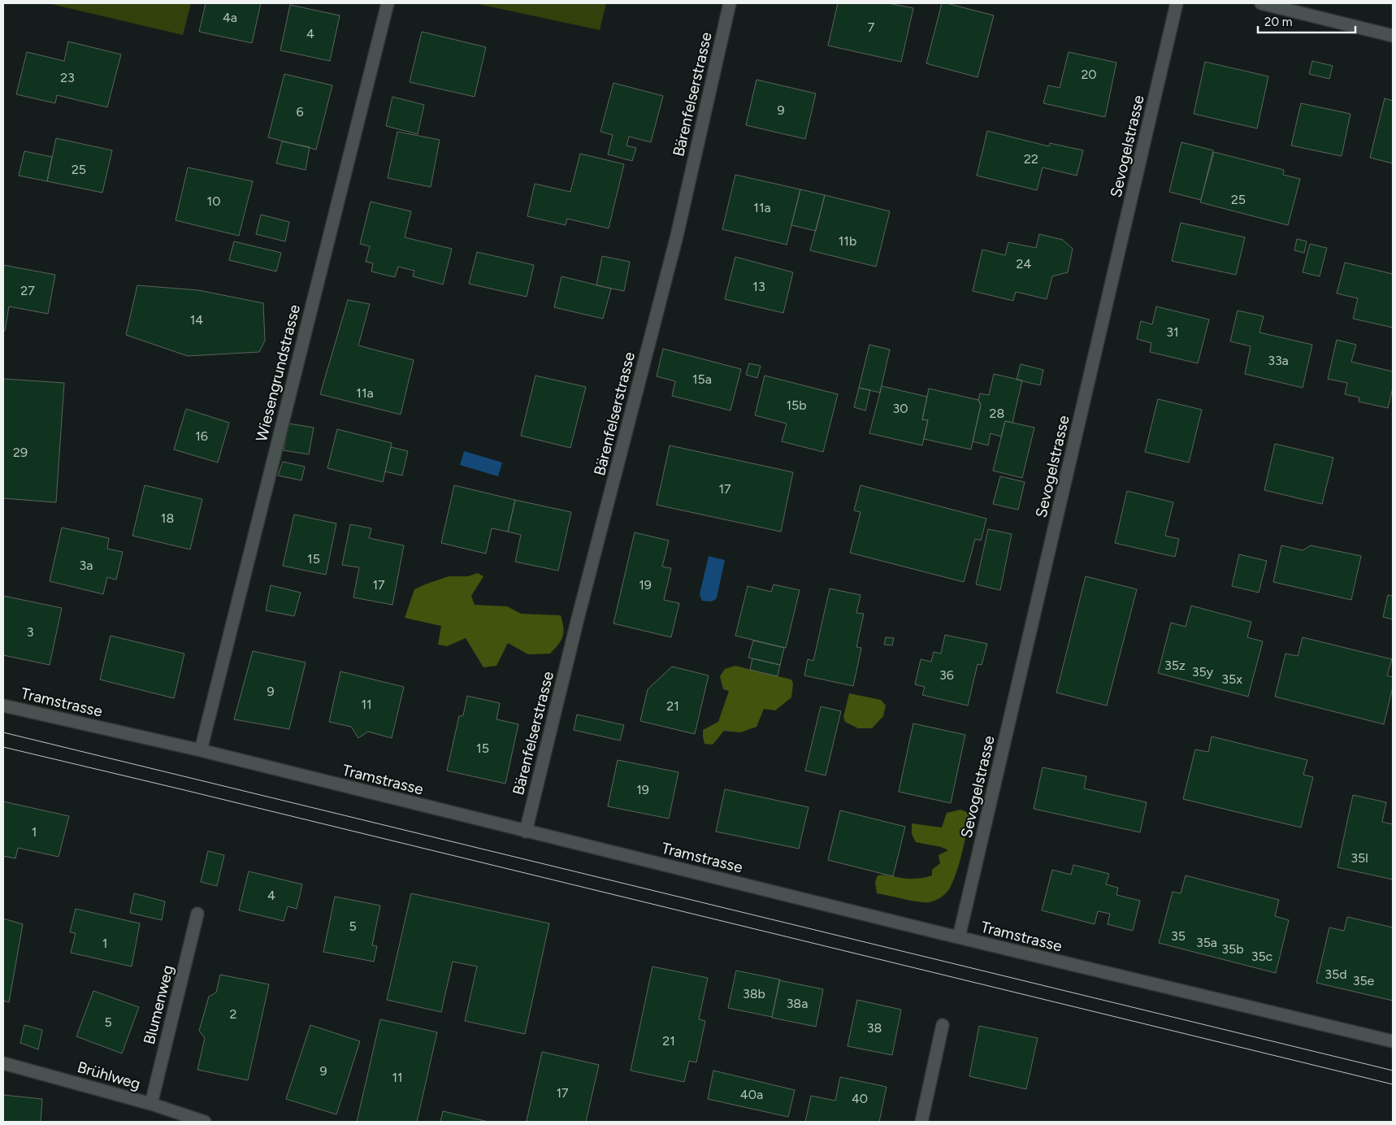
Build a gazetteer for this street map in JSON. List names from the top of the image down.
{
  "streets": {
    "street": [
      "Bärenfelserstrasse",
      "Sevogelstrasse",
      "Wiesengrundstrasse",
      "Tramstrasse",
      "Blumenweg",
      "Brühlweg"
    ]
  },
  "crossings": [
    ["Bärenfelserstrasse", "Tramstrasse"],
    ["Sevogelstrasse", "Tramstrasse"],
    ["Wiesengrundstrasse", "Tramstrasse"],
    ["Blumenweg", "Brühlweg"]
  ],
  "house_numbers": [
    "4a",
    "7",
    "4",
    "20",
    "23",
    "9",
    "6",
    "22",
    "25",
    "25",
    "10",
    "11a",
    "11b",
    "24",
    "13",
    "27",
    "14",
    "31",
    "33a",
    "15a",
    "11a",
    "15b",
    "30",
    "28",
    "16",
    "29",
    "17",
    "18",
    "15",
    "3a",
    "17",
    "19",
    "3",
    "35z",
    "35y",
    "36",
    "35x",
    "9",
    "11",
    "21",
    "15",
    "19",
    "1",
    "35l",
    "4",
    "5",
    "35",
    "35a",
    "1",
    "35b",
    "35c",
    "35d",
    "35e",
    "38b",
    "38a",
    "2",
    "5",
    "38",
    "21",
    "9",
    "11",
    "17",
    "40a",
    "40"
  ],
  "scale_bar": "20 m"
}
